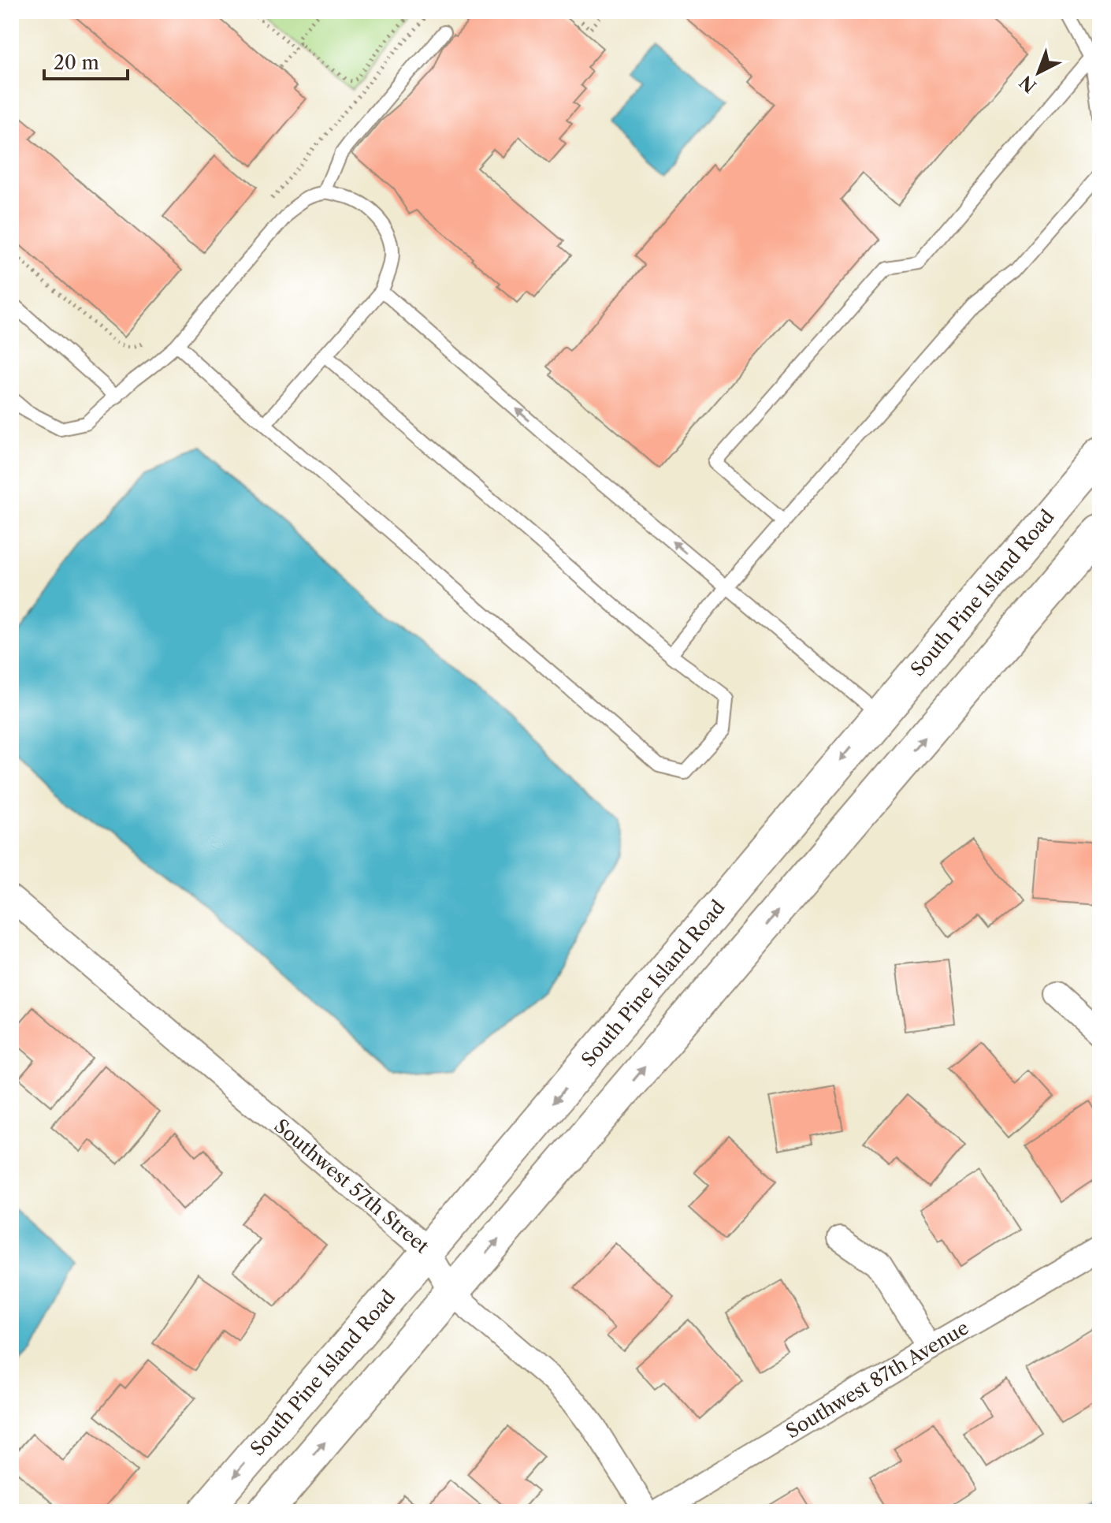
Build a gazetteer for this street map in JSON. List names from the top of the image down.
{
  "streets": {
    "main road": ["South Pine Island Road"],
    "street": ["Southwest 57th Street", "Southwest 87th Avenue"]
  },
  "crossings": [
    ["South Pine Island Road", "Southwest 57th Street"]
  ],
  "scale_bar": "20 m",
  "north": "bottom left"
}
